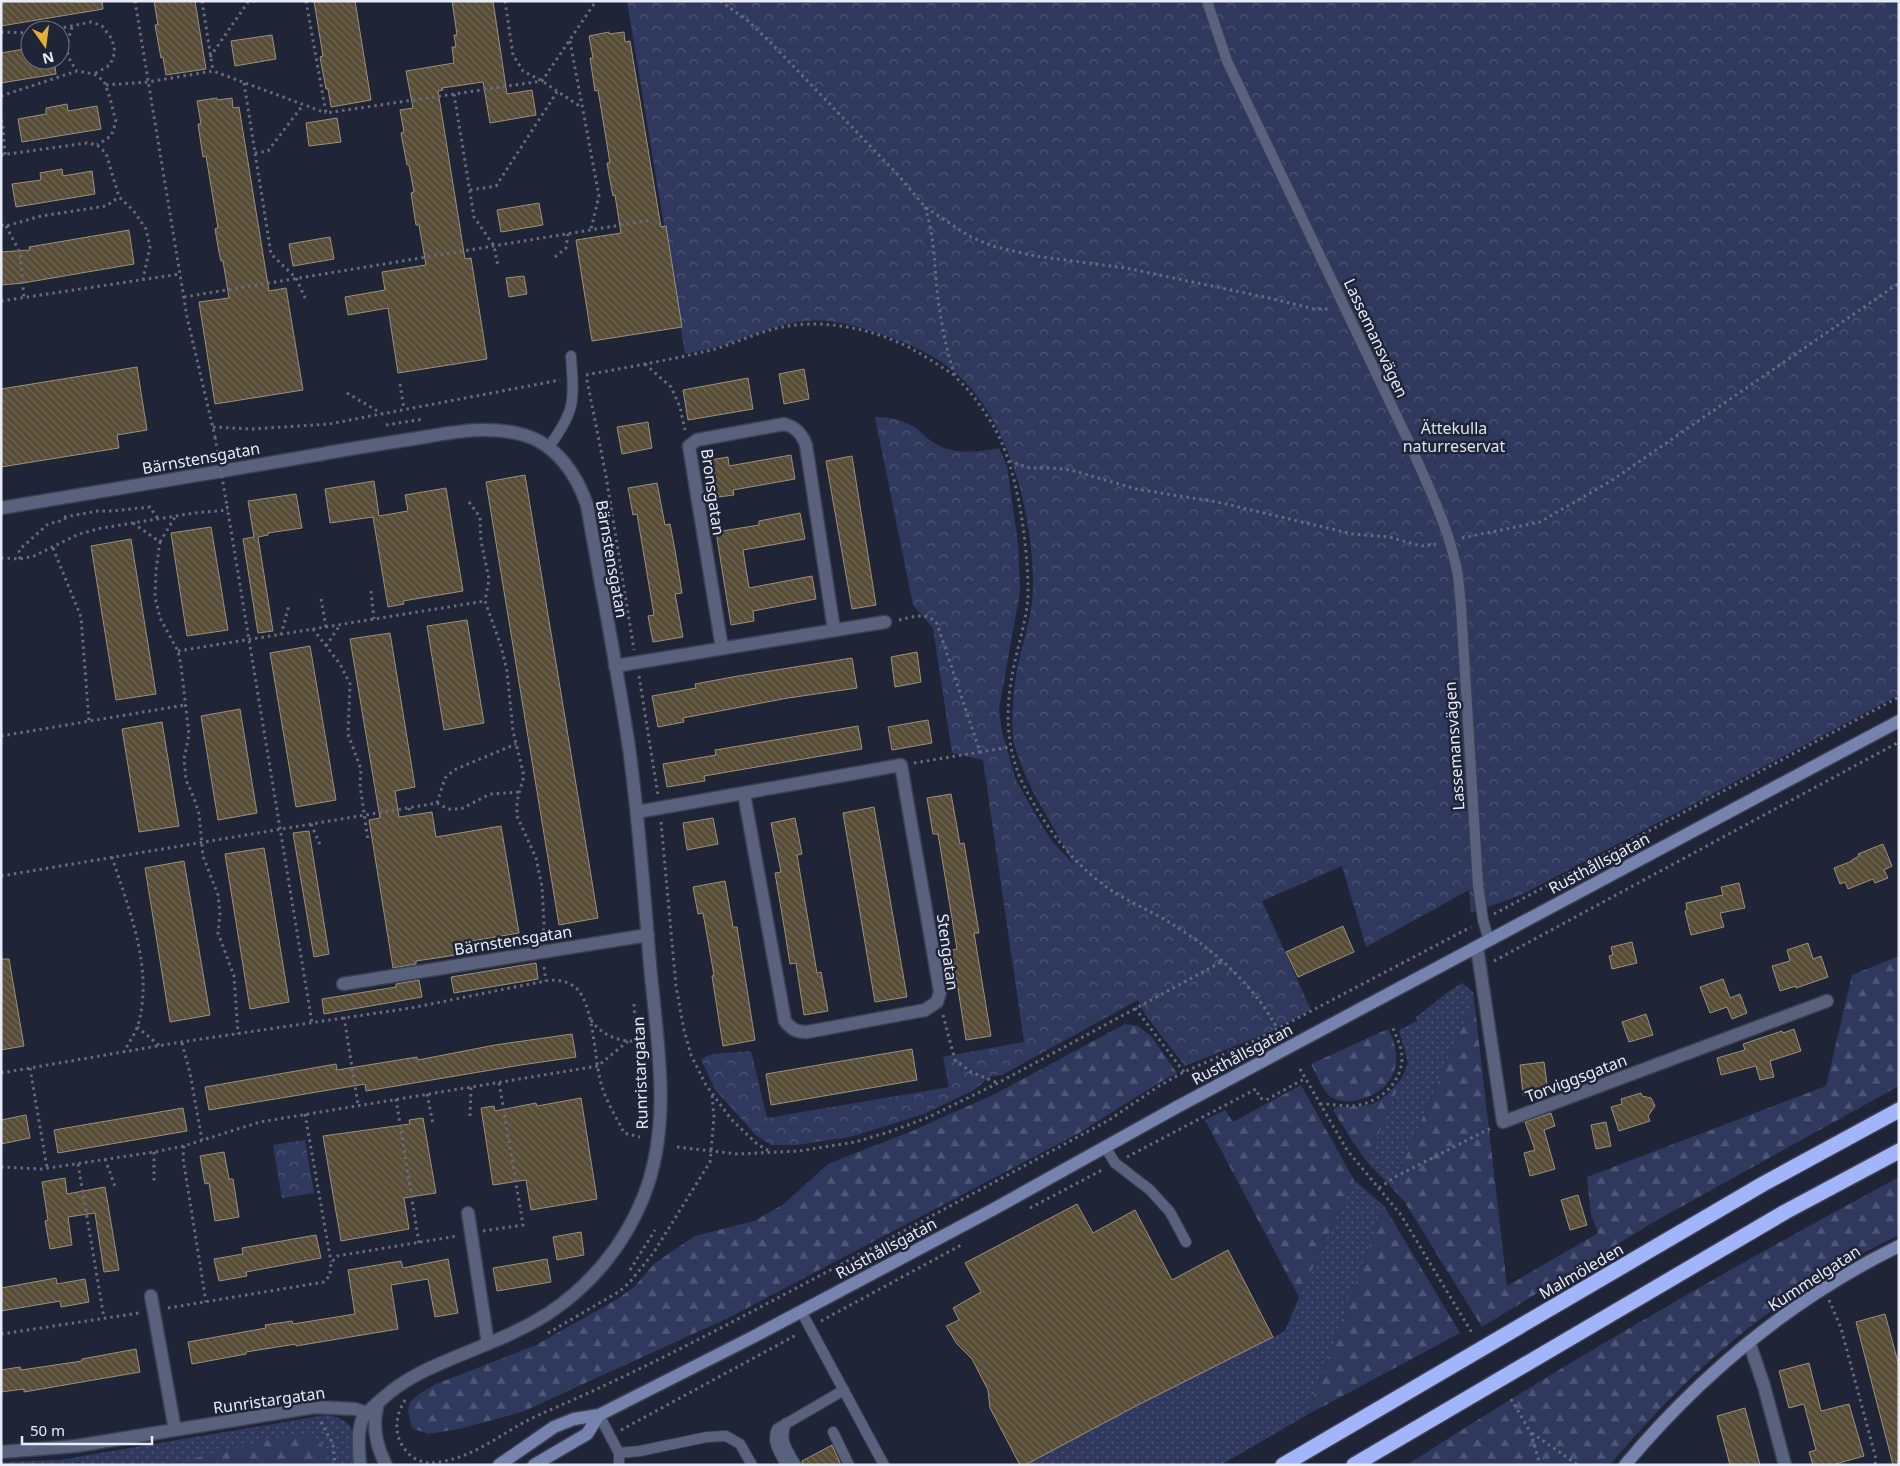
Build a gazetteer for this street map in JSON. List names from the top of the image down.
{
  "streets": {
    "highway": ["Malmöleden"],
    "main road": ["Rusthållsgatan", "Kummelgatan"],
    "street": [
      "Bärnstensgatan",
      "Bronsgatan",
      "Stengatan",
      "Runristargatan",
      "Torviggsgatan"
    ],
    "lane": ["Lassemansvägen"]
  },
  "crossings": [
    ["Lassemansvägen", "Rusthållsgatan"],
    ["Bärnstensgatan", "Runristargatan"]
  ],
  "parks": ["Ättekulla naturreservat"],
  "scale_bar": "50 m",
  "north": "bottom"
}
